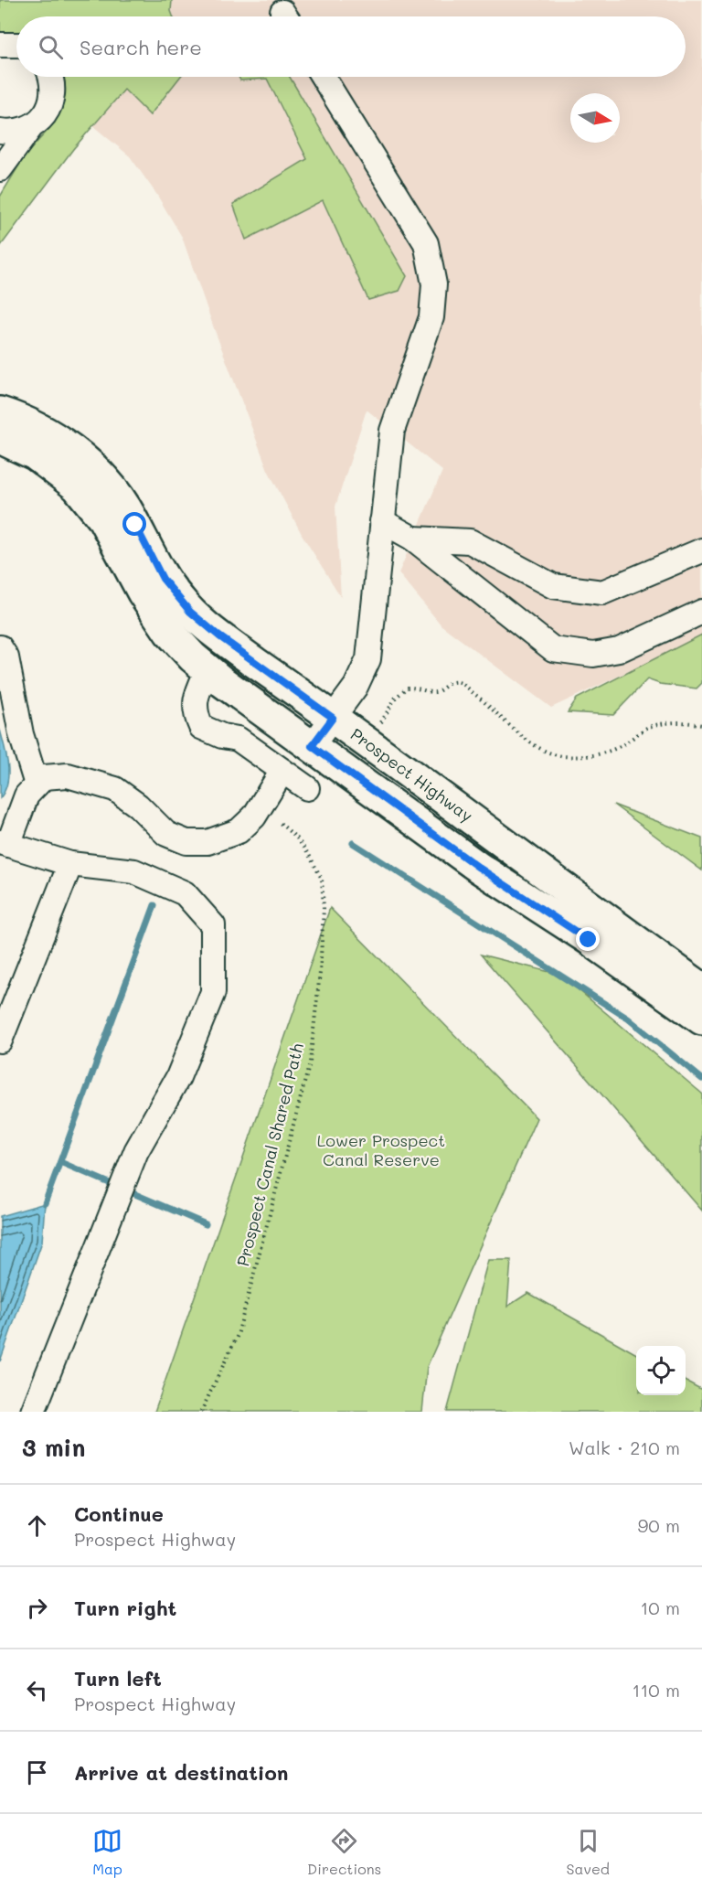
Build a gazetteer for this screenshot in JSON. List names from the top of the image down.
{
  "streets": {
    "main road": ["Prospect Highway"],
    "path": ["Prospect Canal Shared Path"]
  },
  "parks": ["Lower Prospect Canal Reserve"],
  "north": "right",
  "page": {
    "search": "Search here",
    "heading": ["3 min", "Walk · 210 m"],
    "list": [
      ["Continue", "Prospect Highway", "90 m"],
      ["Turn right", "10 m"],
      ["Turn left", "Prospect Highway", "110 m"],
      "Arrive at destination"
    ],
    "nav": ["Map", "Directions", "Saved"]
  }
}
